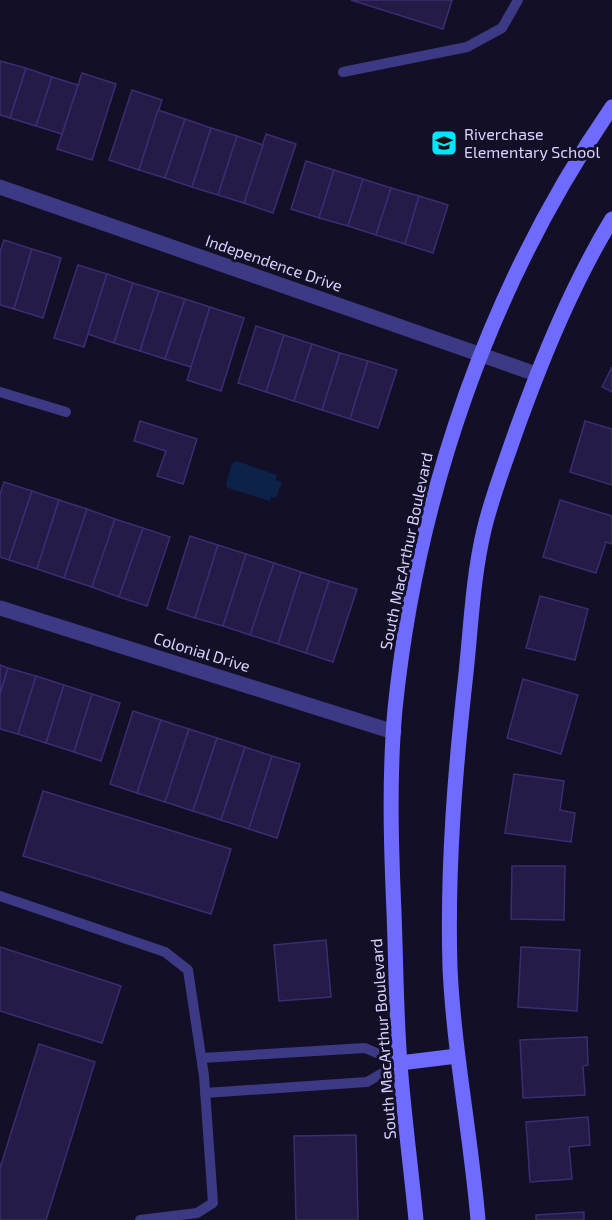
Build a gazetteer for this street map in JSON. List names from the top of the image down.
{
  "streets": {
    "main road": ["South MacArthur Boulevard"],
    "street": ["Independence Drive", "Colonial Drive"]
  },
  "crossings": [
    ["Independence Drive", "South MacArthur Boulevard"],
    ["South MacArthur Boulevard", "Colonial Drive"]
  ],
  "places": {
    "school or university": ["Riverchase Elementary School"]
  }
}
